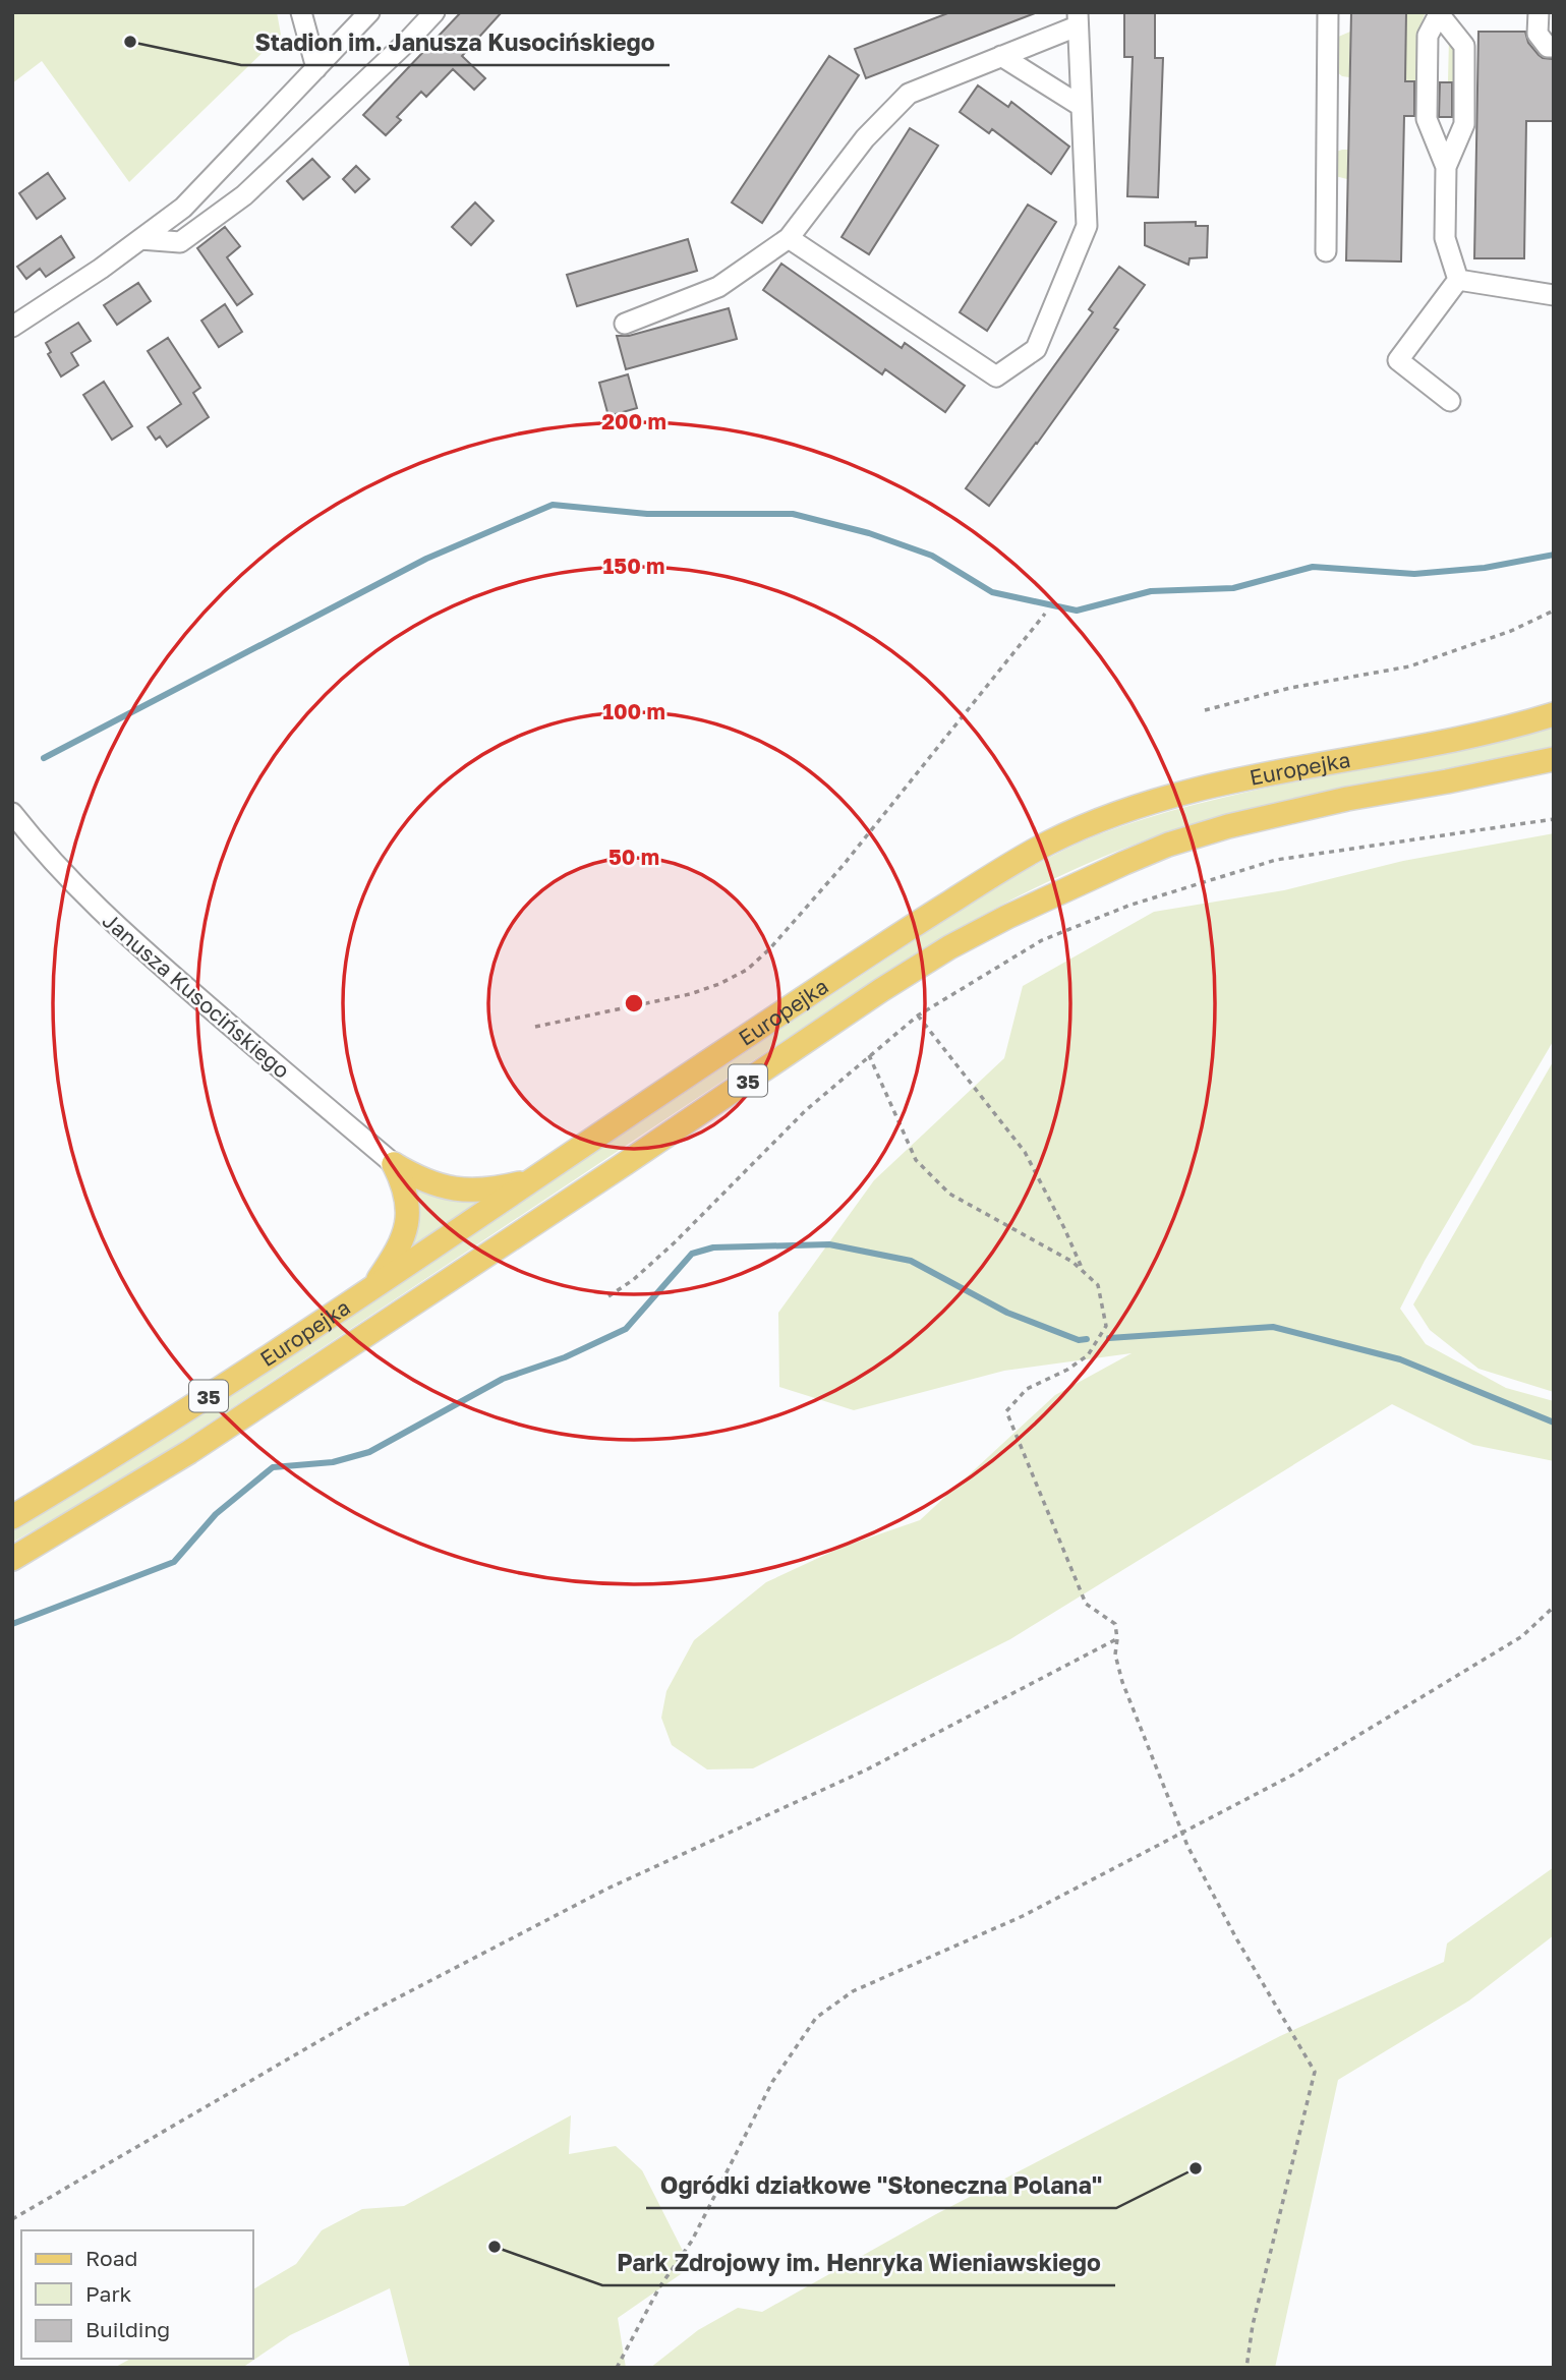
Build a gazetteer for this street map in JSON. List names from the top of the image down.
{
  "streets": {
    "main road": ["Europejka", "35"],
    "street": ["Janusza Kusocińskiego"]
  },
  "places": ["Stadion im. Janusza Kusocińskiego", "Ogródki działkowe \"Słoneczna Polana\"", "Park Zdrojowy im. Henryka Wieniawskiego"],
  "legend": ["Road", "Park", "Building"],
  "rings": [
    "200 m",
    "150 m",
    "100 m",
    "50 m"
  ]
}
